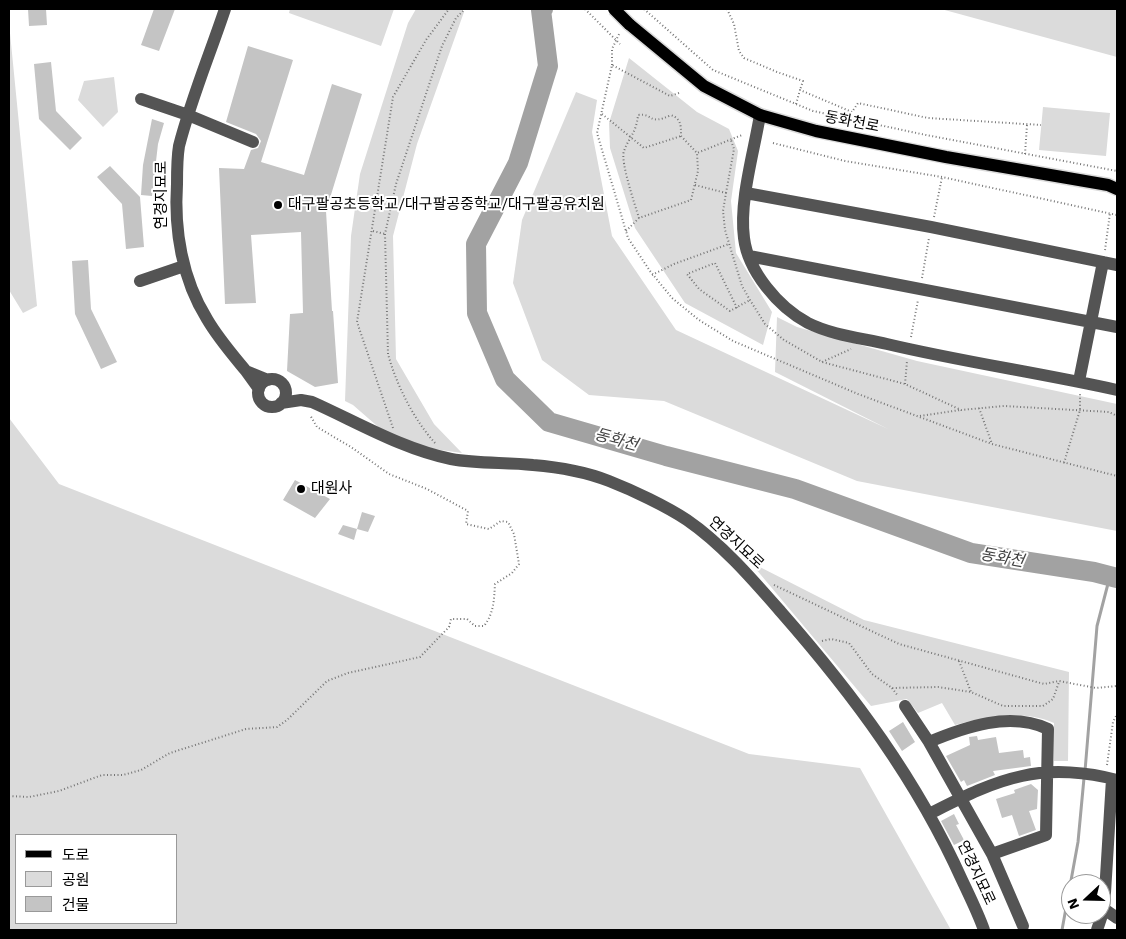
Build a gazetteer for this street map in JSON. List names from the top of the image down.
{
  "streets": {
    "main road": ["동화천로"],
    "street": ["연경지묘로"]
  },
  "water": ["동화천"],
  "places": ["대구팔공초등학교/대구팔공중학교/대구팔공유치원", "대원사"],
  "legend": ["도로", "공원", "건물"],
  "north": "left"
}
